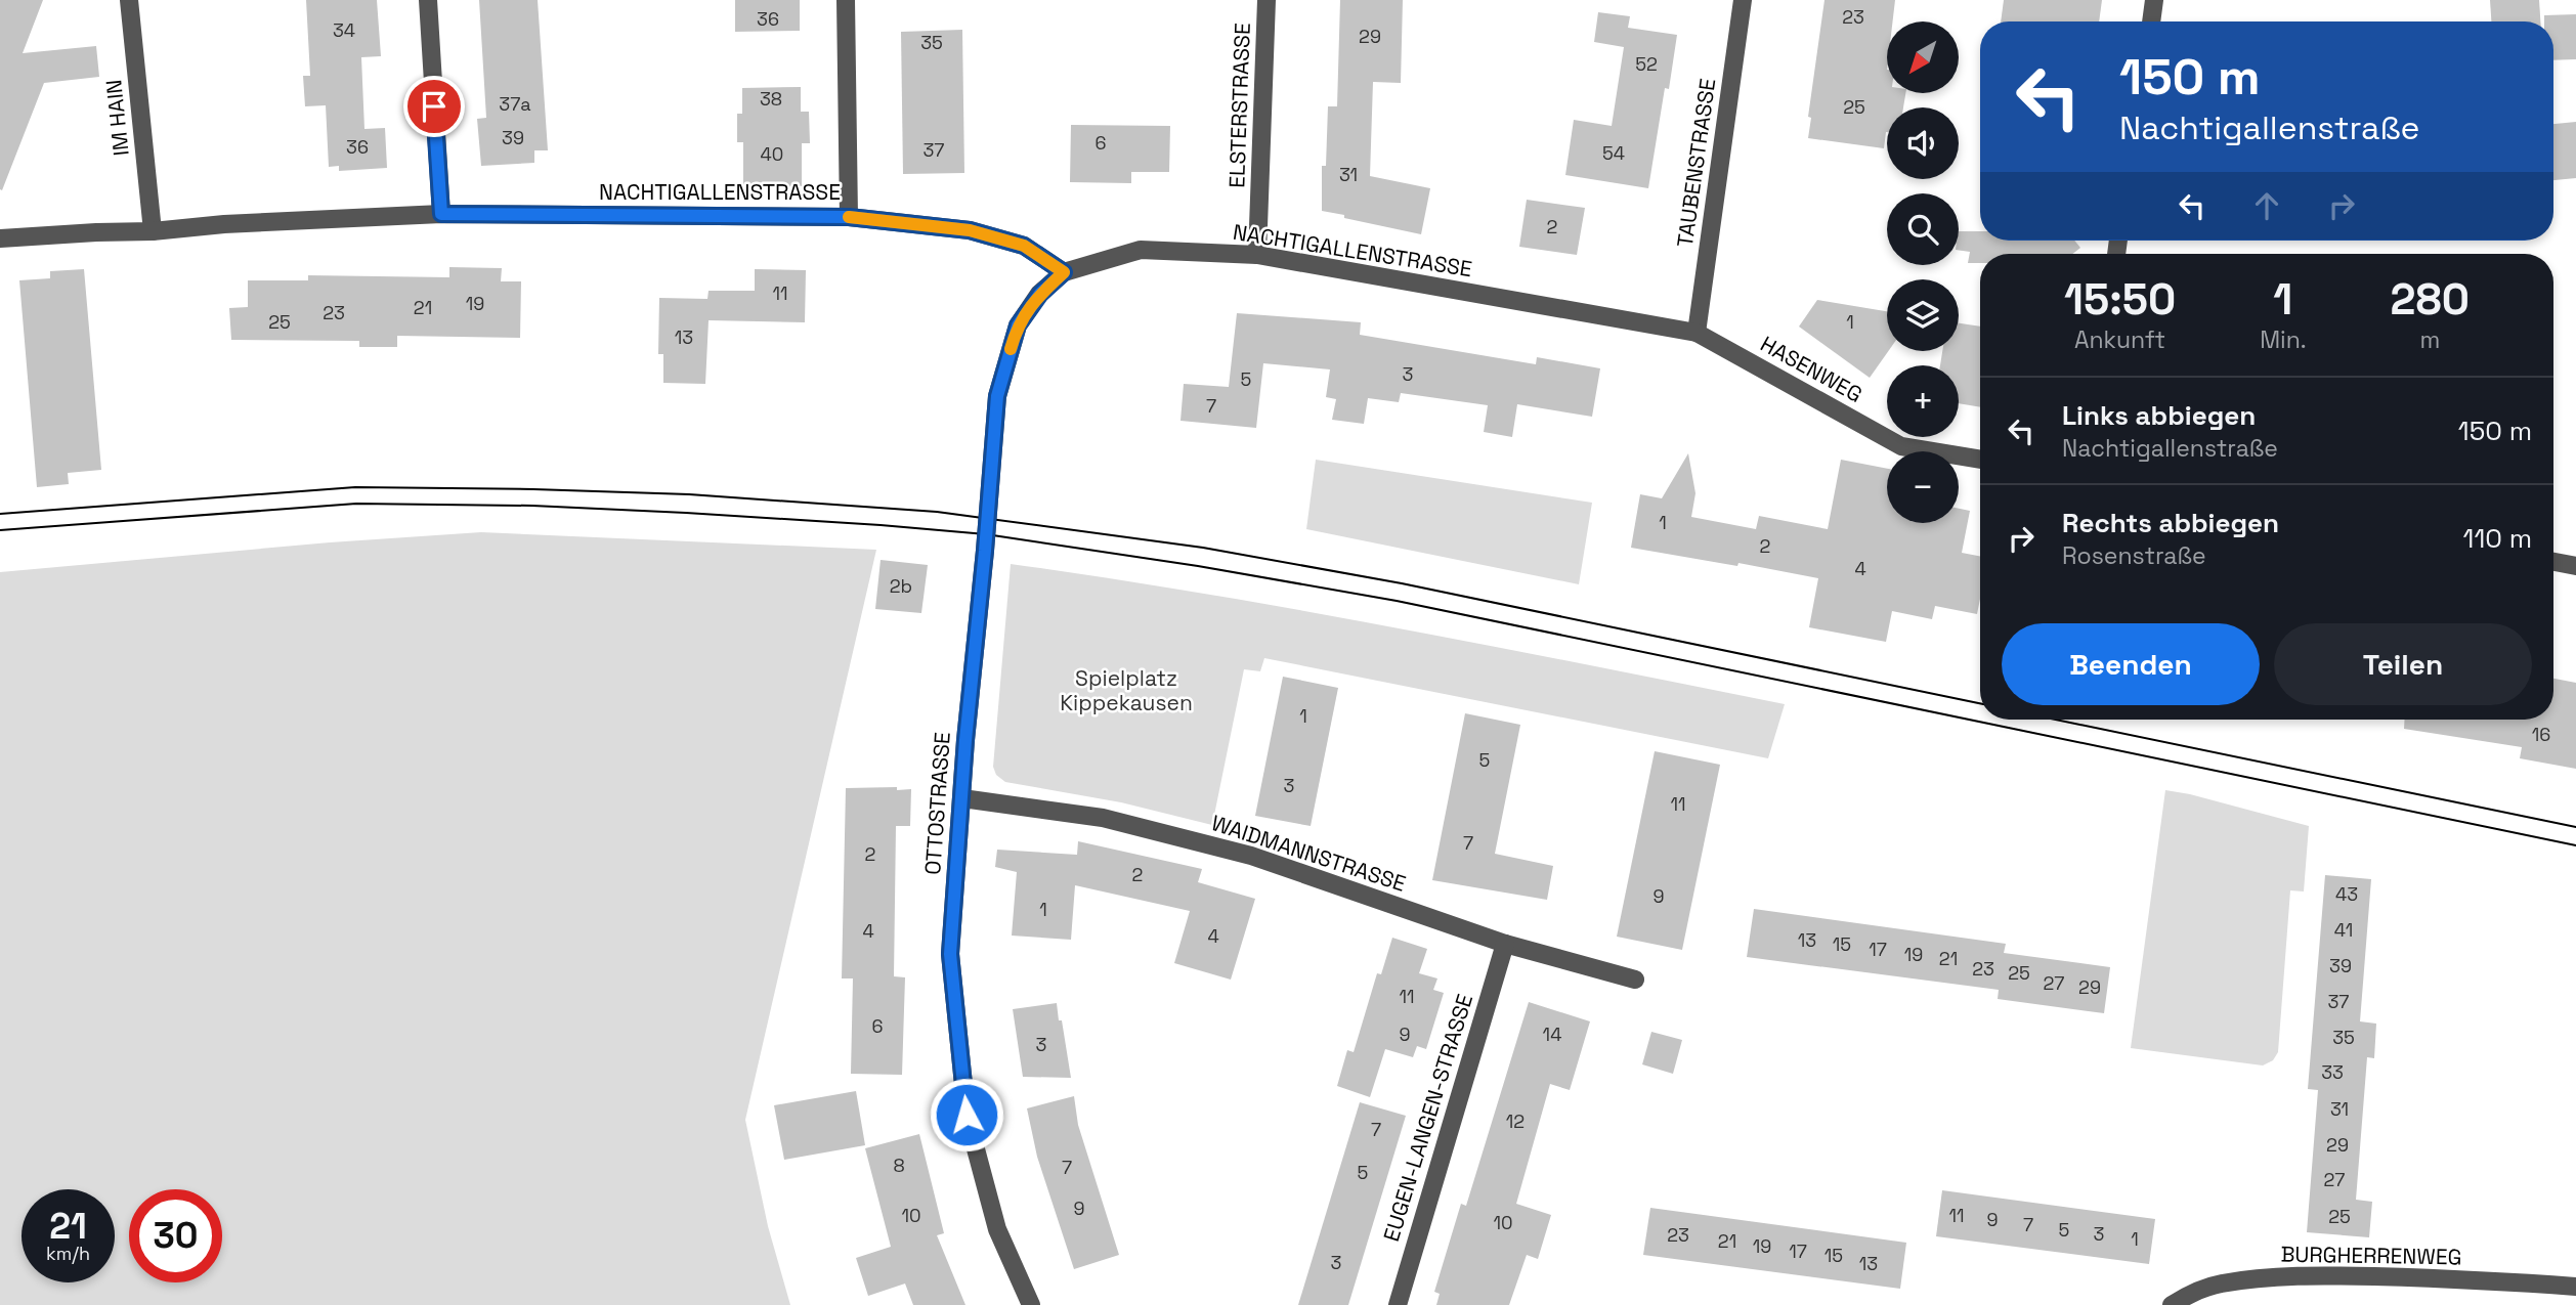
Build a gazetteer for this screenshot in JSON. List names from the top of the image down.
{
  "streets": {
    "street": [
      "ELSTERSTRASSE",
      "IM HAIN",
      "TAUBENSTRASSE",
      "NACHTIGALLENSTRASSE",
      "HASENWEG",
      "OTTOSTRASSE",
      "WAIDMANNSTRASSE",
      "EUGEN-LANGEN-STRASSE",
      "BURGHERRENWEG"
    ]
  },
  "crossings": [
    ["ELSTERSTRASSE", "NACHTIGALLENSTRASSE"],
    ["IM HAIN", "NACHTIGALLENSTRASSE"],
    ["TAUBENSTRASSE", "NACHTIGALLENSTRASSE"],
    ["TAUBENSTRASSE", "HASENWEG"],
    ["NACHTIGALLENSTRASSE", "HASENWEG"],
    ["NACHTIGALLENSTRASSE", "OTTOSTRASSE"],
    ["OTTOSTRASSE", "WAIDMANNSTRASSE"],
    ["WAIDMANNSTRASSE", "EUGEN-LANGEN-STRASSE"]
  ],
  "parks": ["Spielplatz Kippekausen"],
  "house_numbers": [
    "23",
    "36",
    "34",
    "29",
    "35",
    "52",
    "38",
    "37a",
    "25",
    "39",
    "6",
    "36",
    "37",
    "54",
    "40",
    "31",
    "2",
    "11",
    "19",
    "21",
    "23",
    "25",
    "1",
    "13",
    "3",
    "5",
    "7",
    "1",
    "2",
    "4",
    "2b",
    "1",
    "16",
    "5",
    "3",
    "11",
    "7",
    "2",
    "2",
    "43",
    "9",
    "1",
    "41",
    "4",
    "4",
    "13",
    "15",
    "17",
    "19",
    "21",
    "39",
    "23",
    "25",
    "27",
    "29",
    "11",
    "37",
    "6",
    "9",
    "14",
    "35",
    "3",
    "33",
    "31",
    "12",
    "7",
    "29",
    "8",
    "7",
    "5",
    "27",
    "9",
    "10",
    "11",
    "25",
    "9",
    "10",
    "7",
    "5",
    "3",
    "23",
    "1",
    "21",
    "19",
    "17",
    "15",
    "3",
    "13"
  ],
  "north": "bottom left",
  "page": {
    "map_buttons": ["+", "−"],
    "turn": ["150 m", "Nachtigallenstraße"],
    "eta": [
      "15:50",
      "Ankunft",
      "1",
      "Min.",
      "280",
      "m"
    ],
    "list": [
      {
        "name": "Links abbiegen",
        "note": "Nachtigallenstraße",
        "value": "150 m"
      },
      {
        "name": "Rechts abbiegen",
        "note": "Rosenstraße",
        "value": "110 m"
      }
    ],
    "buttons": ["Beenden", "Teilen"],
    "speed": "21 km/h",
    "limit": "30"
  }
}
